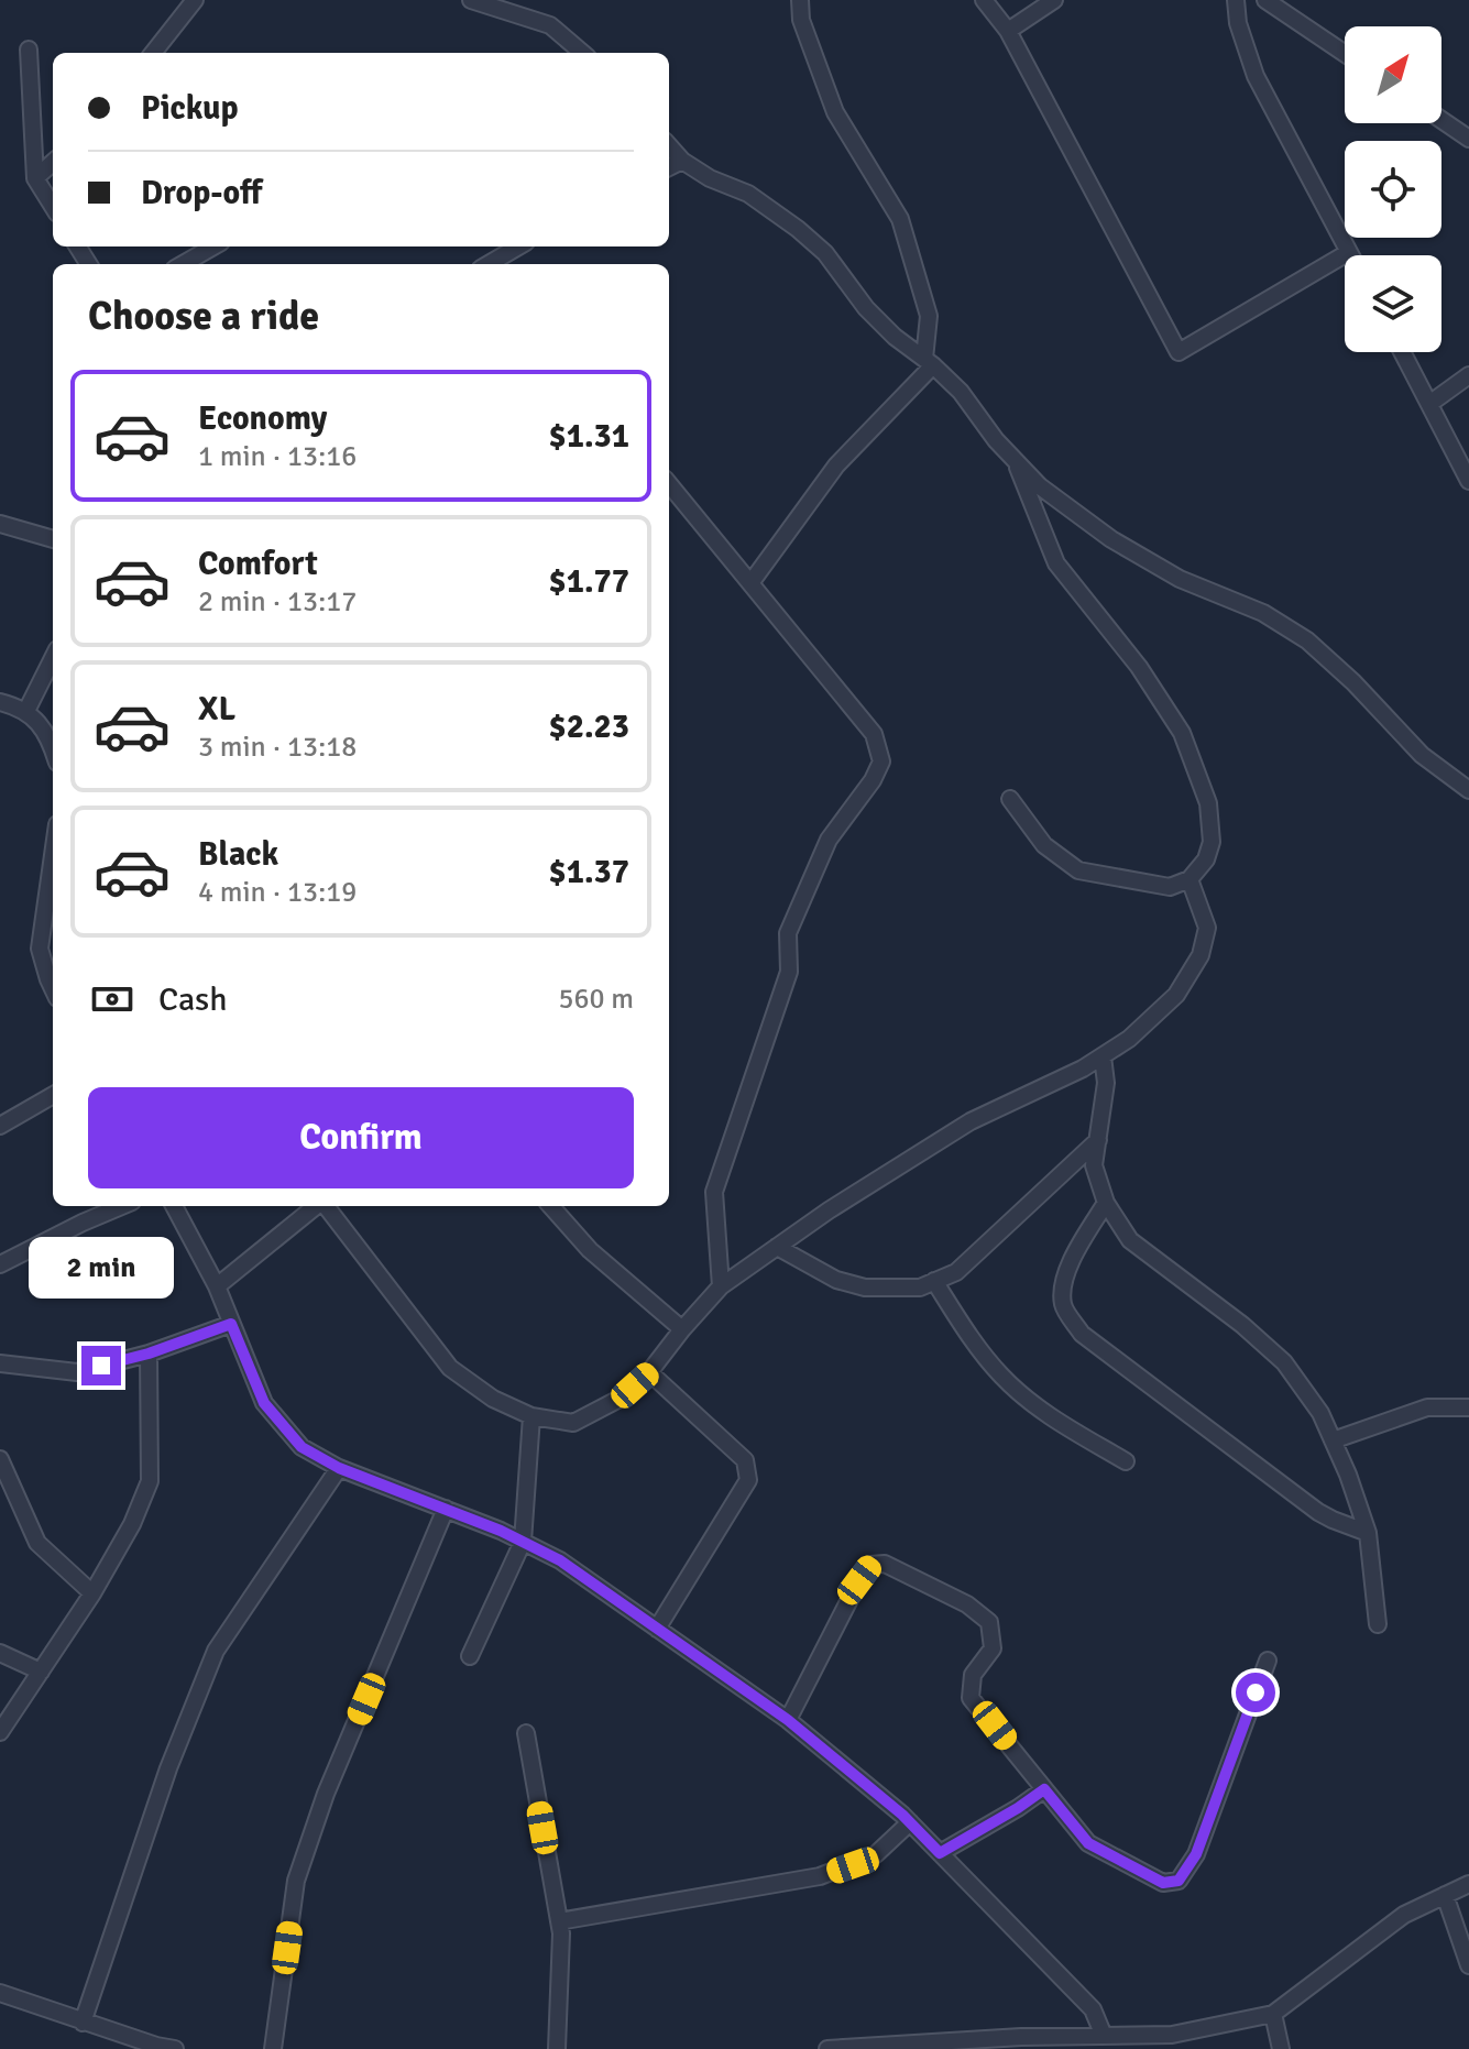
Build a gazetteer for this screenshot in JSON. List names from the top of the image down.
{
  "north": "top right",
  "page": {
    "banner": ["Pickup", "Drop-off"],
    "heading": "Choose a ride",
    "list": [
      {
        "name": "Economy",
        "note": "1 min · 13:16",
        "value": "$1.31"
      },
      {
        "name": "Comfort",
        "note": "2 min · 13:17",
        "value": "$1.77"
      },
      {
        "name": "XL",
        "note": "3 min · 13:18",
        "value": "$2.23"
      },
      {
        "name": "Black",
        "note": "4 min · 13:19",
        "value": "$1.37"
      }
    ],
    "pay": ["Cash", "560 m"],
    "buttons": "Confirm",
    "bubble": "2 min"
  }
}
